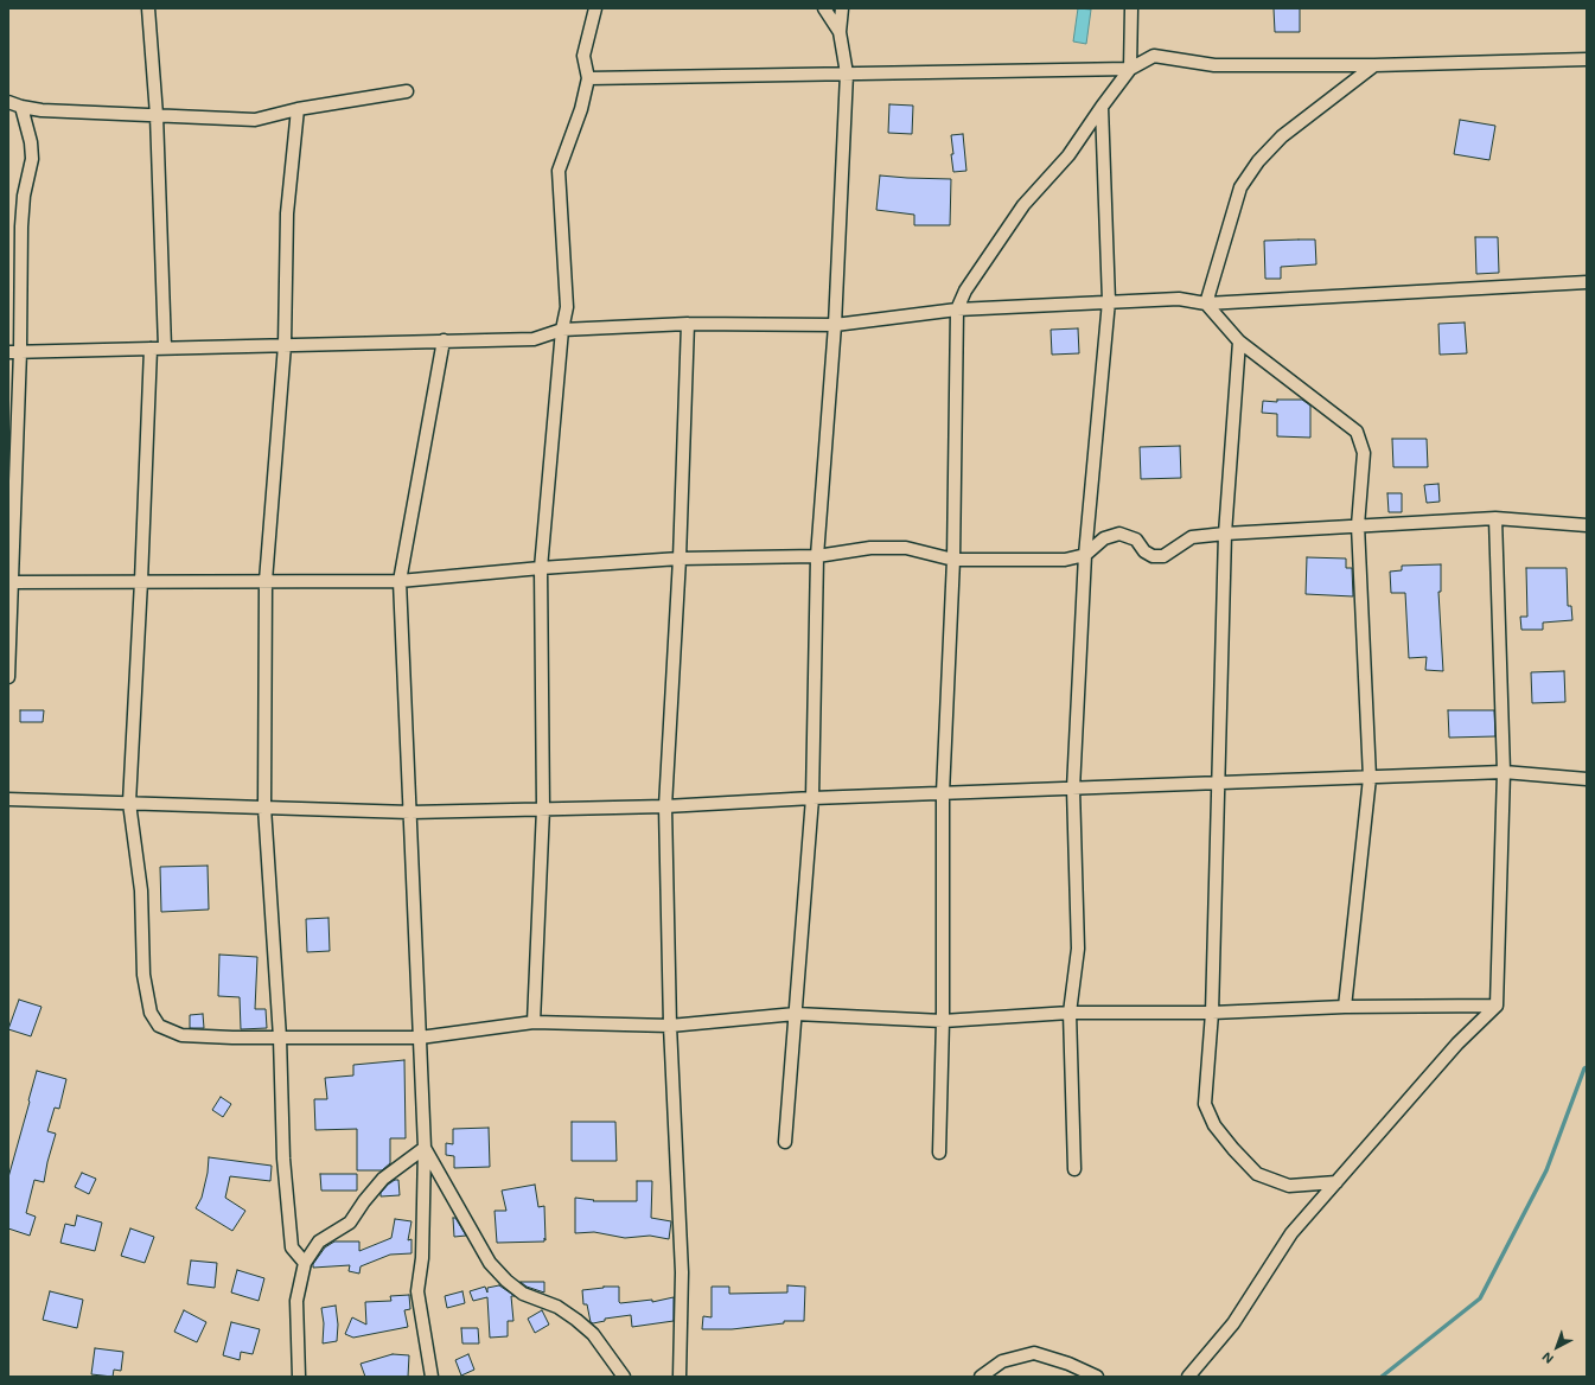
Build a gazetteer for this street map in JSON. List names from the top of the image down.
{
  "north": "bottom left"
}
